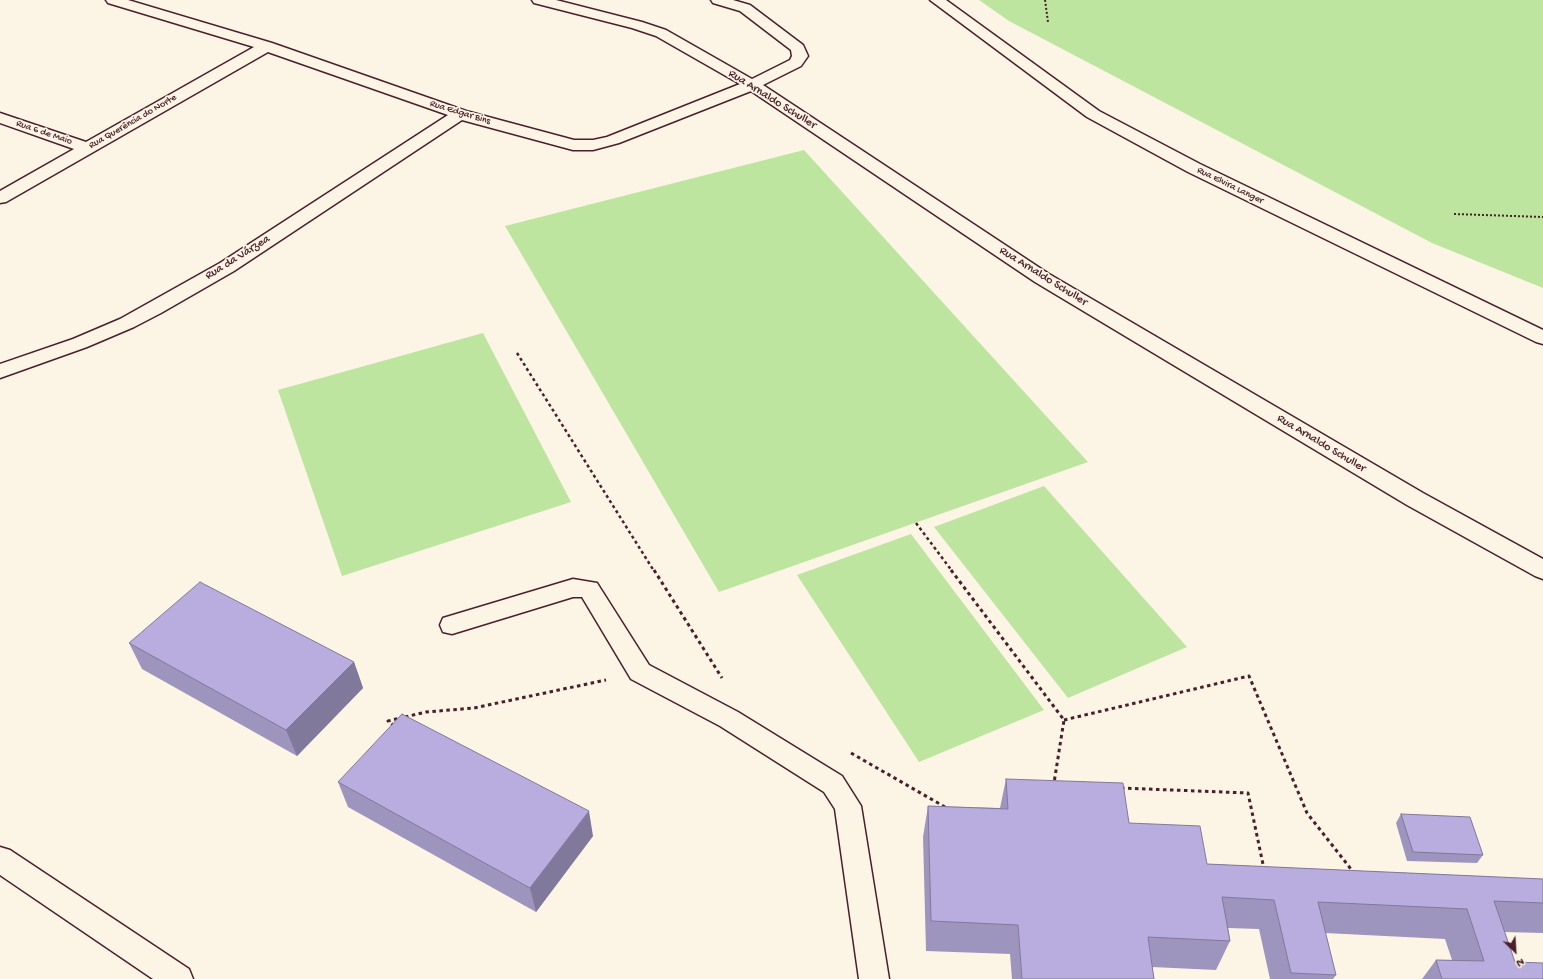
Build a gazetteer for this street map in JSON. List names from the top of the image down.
{
  "streets": {
    "street": [
      "Rua Arnaldo Schuller",
      "Rua Edgar Bins",
      "Rua Querência do Norte",
      "Rua 6 de Maio",
      "Rua Elvira Langer",
      "Rua da Várzea"
    ]
  },
  "crossings": [
    ["Rua Arnaldo Schuller", "Rua Edgar Bins"],
    ["Rua Edgar Bins", "Rua Querência do Norte"],
    ["Rua Edgar Bins", "Rua da Várzea"],
    ["Rua Querência do Norte", "Rua 6 de Maio"]
  ],
  "north": "bottom right"
}
